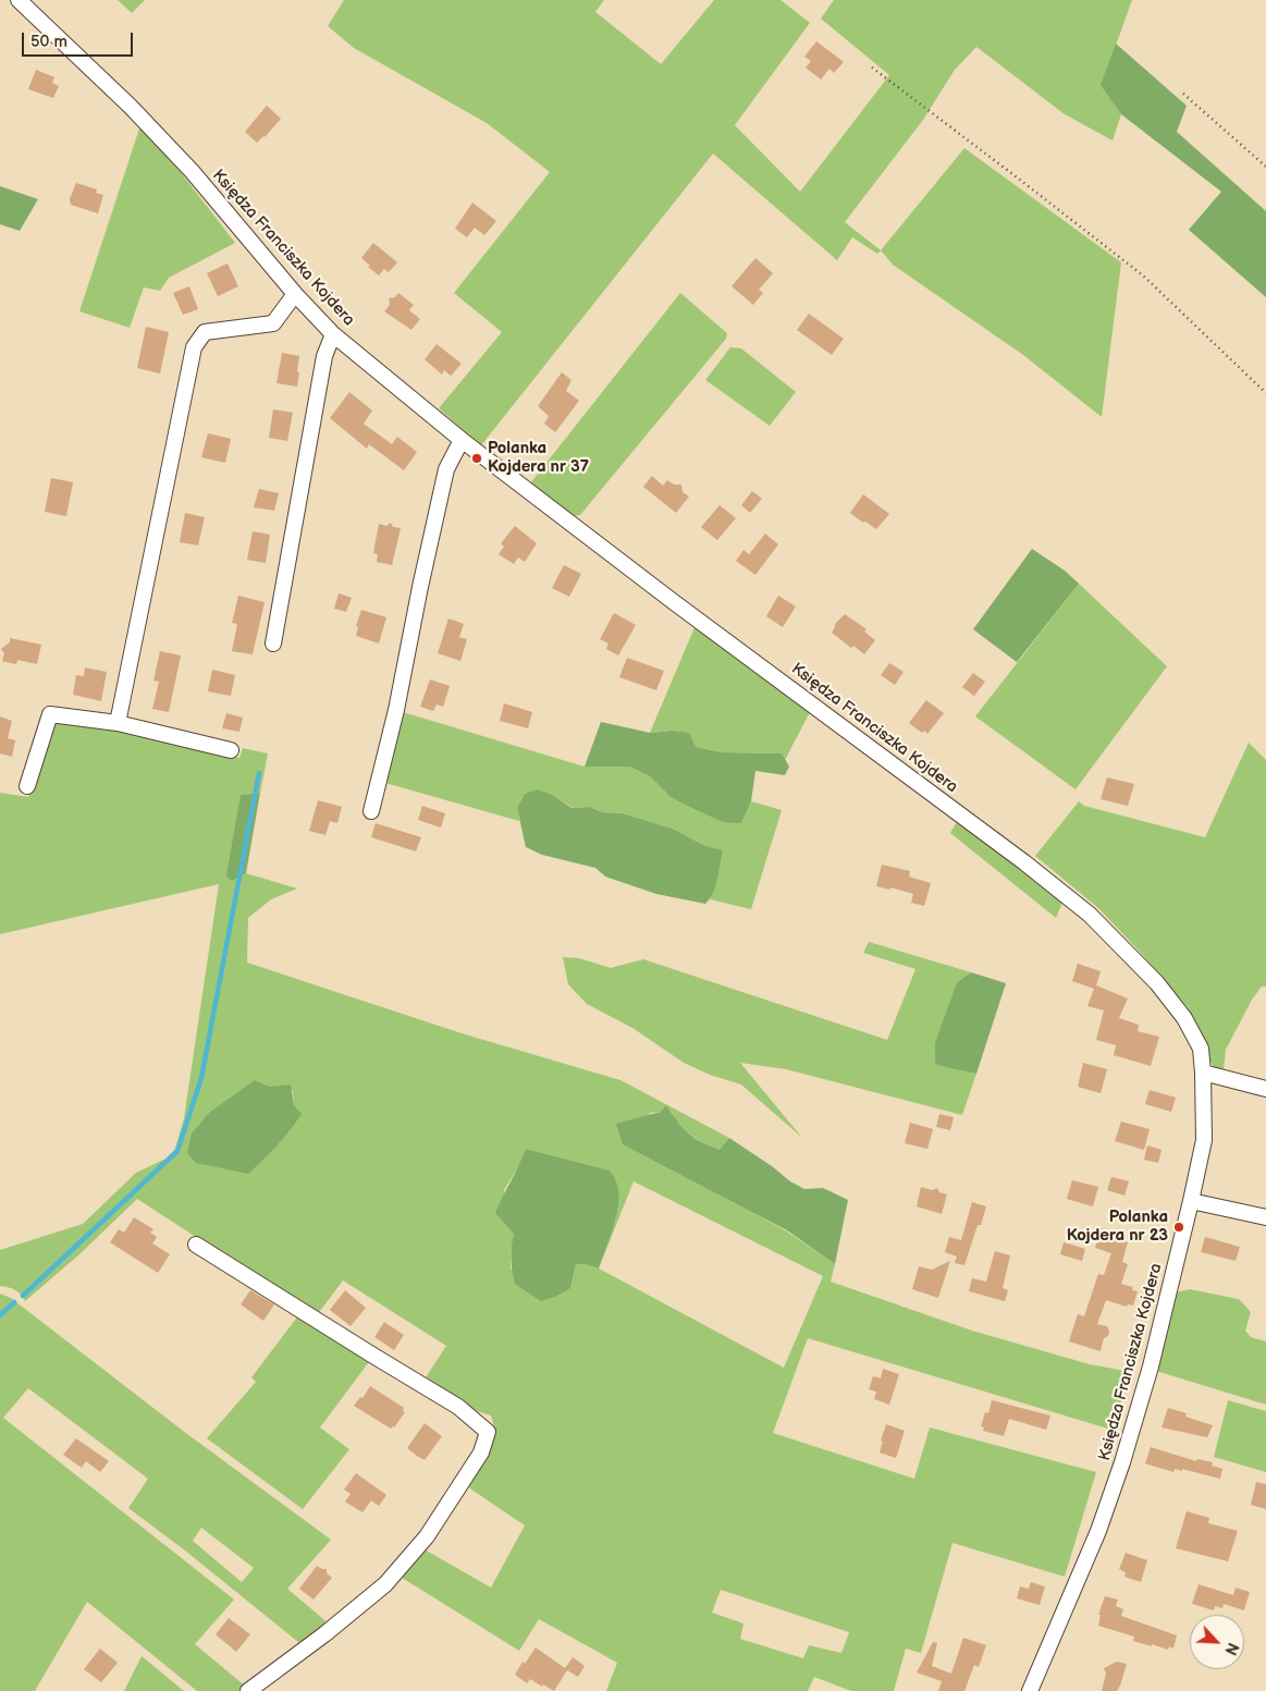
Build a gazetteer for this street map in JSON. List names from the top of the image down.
{
  "streets": {
    "street": ["Księdza Franciszka Kojdera"]
  },
  "places": ["Polanka Kojdera nr 37", "Polanka Kojdera nr 23"],
  "scale_bar": "50 m",
  "north": "bottom right"
}
